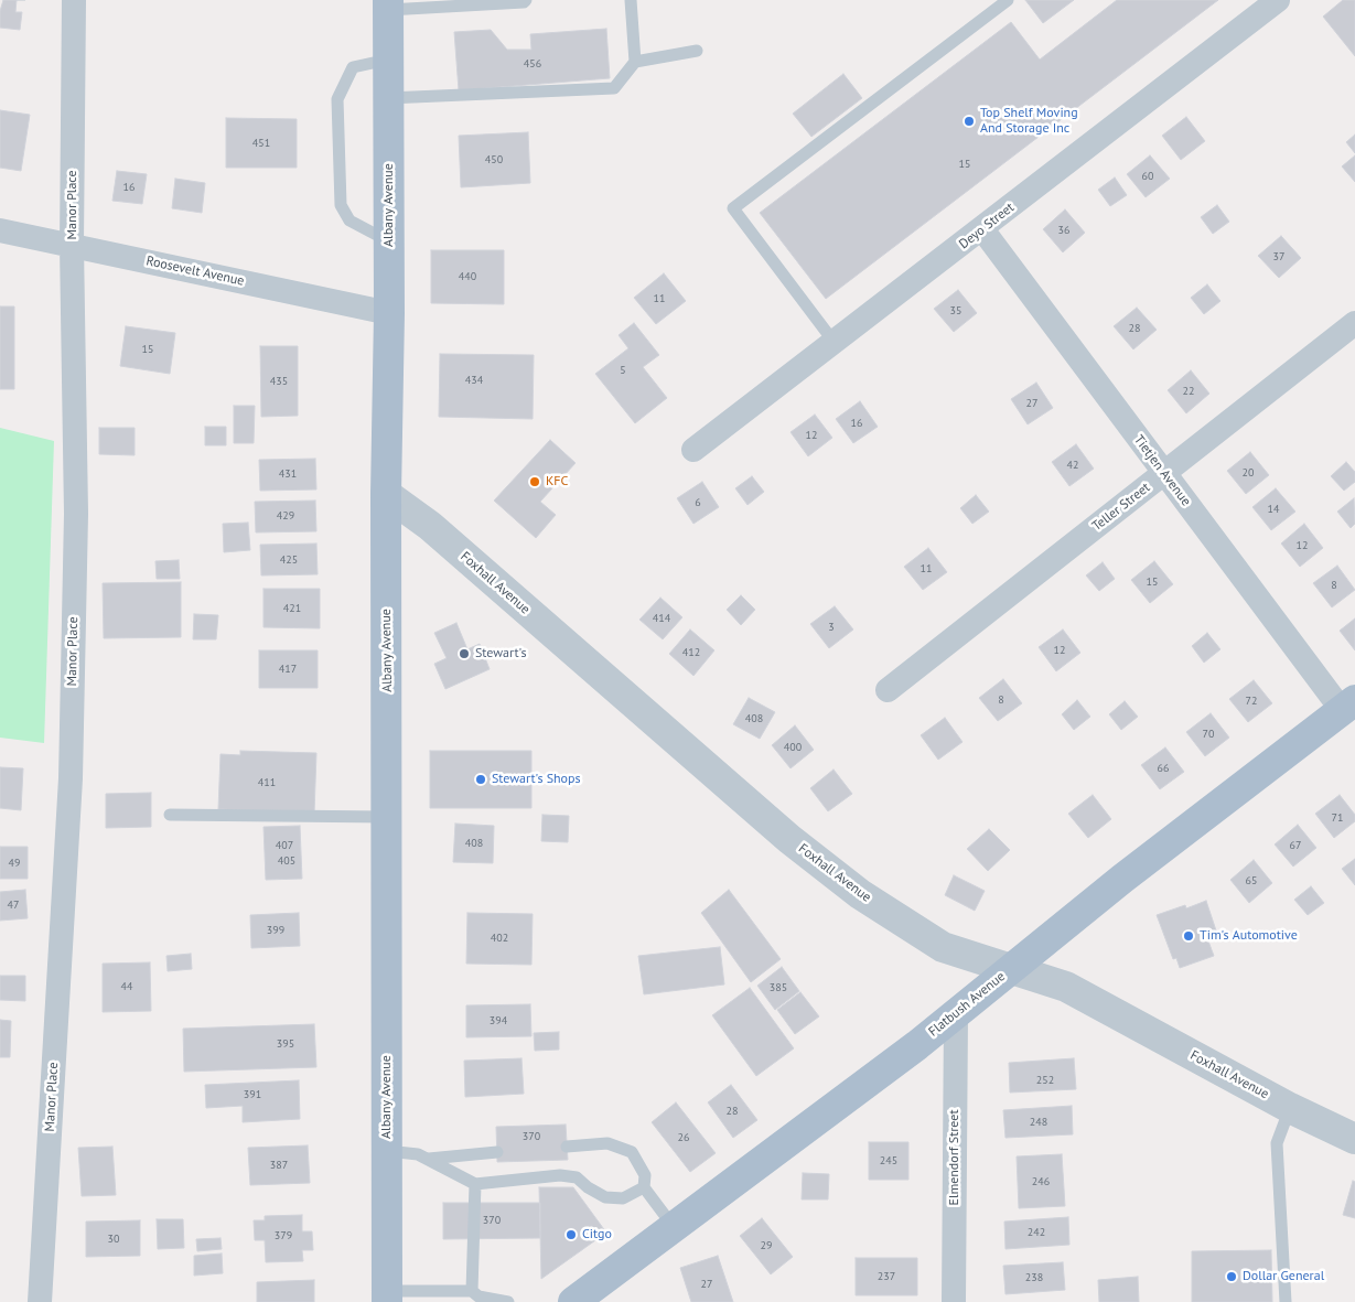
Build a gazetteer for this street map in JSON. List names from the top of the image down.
{
  "streets": {
    "main road": ["Albany Avenue", "Flatbush Avenue"],
    "street": [
      "Manor Place",
      "Deyo Street",
      "Roosevelt Avenue",
      "Tietjen Avenue",
      "Teller Street",
      "Foxhall Avenue",
      "Elmendorf Street"
    ]
  },
  "crossings": [
    ["Manor Place", "Roosevelt Avenue"],
    ["Albany Avenue", "Roosevelt Avenue"],
    ["Albany Avenue", "Foxhall Avenue"],
    ["Deyo Street", "Tietjen Avenue"],
    ["Tietjen Avenue", "Teller Street"],
    ["Tietjen Avenue", "Flatbush Avenue"],
    ["Foxhall Avenue", "Flatbush Avenue"],
    ["Flatbush Avenue", "Elmendorf Street"]
  ],
  "places": [
    "Top Shelf Moving And Storage Inc",
    "KFC",
    "Stewart's",
    "Stewart's Shops",
    "Tim's Automotive",
    "Citgo",
    "Dollar General"
  ],
  "house_numbers": [
    "456",
    "451",
    "450",
    "15",
    "60",
    "16",
    "36",
    "37",
    "440",
    "11",
    "35",
    "28",
    "15",
    "5",
    "434",
    "435",
    "22",
    "27",
    "16",
    "12",
    "42",
    "20",
    "431",
    "6",
    "14",
    "429",
    "12",
    "425",
    "11",
    "15",
    "8",
    "421",
    "414",
    "3",
    "12",
    "412",
    "417",
    "8",
    "72",
    "408",
    "70",
    "400",
    "66",
    "411",
    "71",
    "408",
    "407",
    "67",
    "405",
    "49",
    "65",
    "47",
    "399",
    "402",
    "44",
    "385",
    "394",
    "395",
    "252",
    "391",
    "28",
    "248",
    "370",
    "26",
    "245",
    "387",
    "246",
    "370",
    "242",
    "379",
    "30",
    "29",
    "237",
    "238",
    "27"
  ]
}
